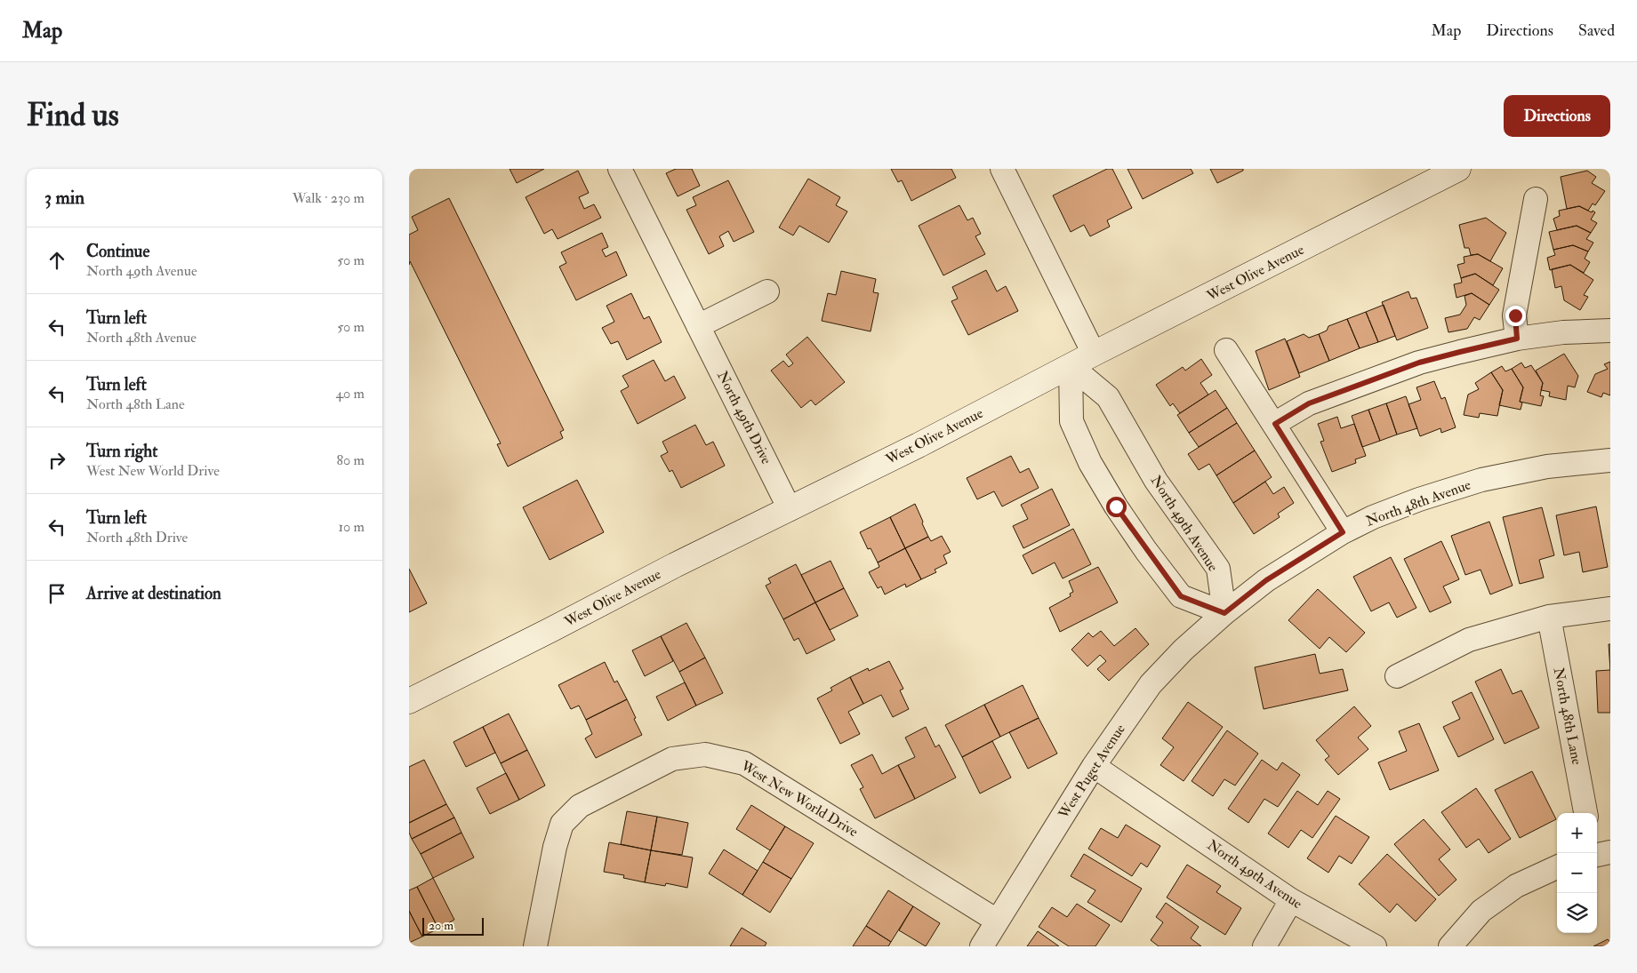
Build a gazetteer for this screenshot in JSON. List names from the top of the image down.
{
  "streets": {
    "main road": ["West Olive Avenue"],
    "street": [
      "North 49th Drive",
      "North 48th Avenue",
      "North 49th Avenue",
      "North 48th Lane",
      "West Puget Avenue",
      "West New World Drive"
    ]
  },
  "crossings": [
    ["West Olive Avenue", "North 49th Drive"],
    ["West Olive Avenue", "North 49th Avenue"],
    ["North 48th Avenue", "North 49th Avenue"],
    ["North 48th Avenue", "West Puget Avenue"],
    ["North 49th Avenue", "West Puget Avenue"],
    ["West Puget Avenue", "West New World Drive"]
  ],
  "scale_bar": "20 m",
  "page": {
    "header": "Map",
    "nav": ["Map", "Directions", "Saved"],
    "buttons": "Directions",
    "title": "Find us",
    "heading": ["3 min", "Walk · 230 m"],
    "list": [
      ["Continue", "North 49th Avenue", "50 m"],
      ["Turn left", "North 48th Avenue", "50 m"],
      ["Turn left", "North 48th Lane", "40 m"],
      ["Turn right", "West New World Drive", "80 m"],
      ["Turn left", "North 48th Drive", "10 m"],
      "Arrive at destination"
    ],
    "map_buttons": ["+", "−"],
    "scale": "20 m"
  }
}
